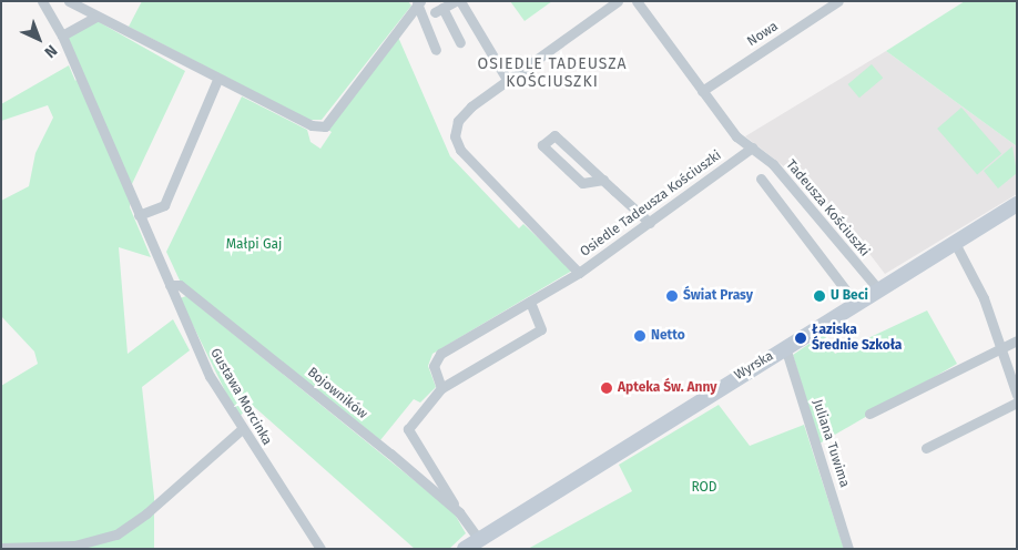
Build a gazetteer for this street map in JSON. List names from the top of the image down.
{
  "streets": {
    "street": [
      "Nowa",
      "Osiedle Tadeusza Kościuszki",
      "Tadeusza Kościuszki",
      "Wyrska",
      "Bojowników",
      "Gustawa Morcinka",
      "Juliana Tuwima"
    ]
  },
  "crossings": [
    ["Osiedle Tadeusza Kościuszki", "Tadeusza Kościuszki"],
    ["Tadeusza Kościuszki", "Wyrska"],
    ["Wyrska", "Bojowników"],
    ["Wyrska", "Juliana Tuwima"],
    ["Bojowników", "Gustawa Morcinka"]
  ],
  "districts": ["OSIEDLE TADEUSZA KOŚCIUSZKI"],
  "parks": ["Małpi Gaj", "ROD"],
  "places": [
    "Świat Prasy",
    "U Beci",
    "Netto",
    "Łaziska Średnie Szkoła",
    "Apteka Św. Anny"
  ],
  "north": "bottom right"
}
